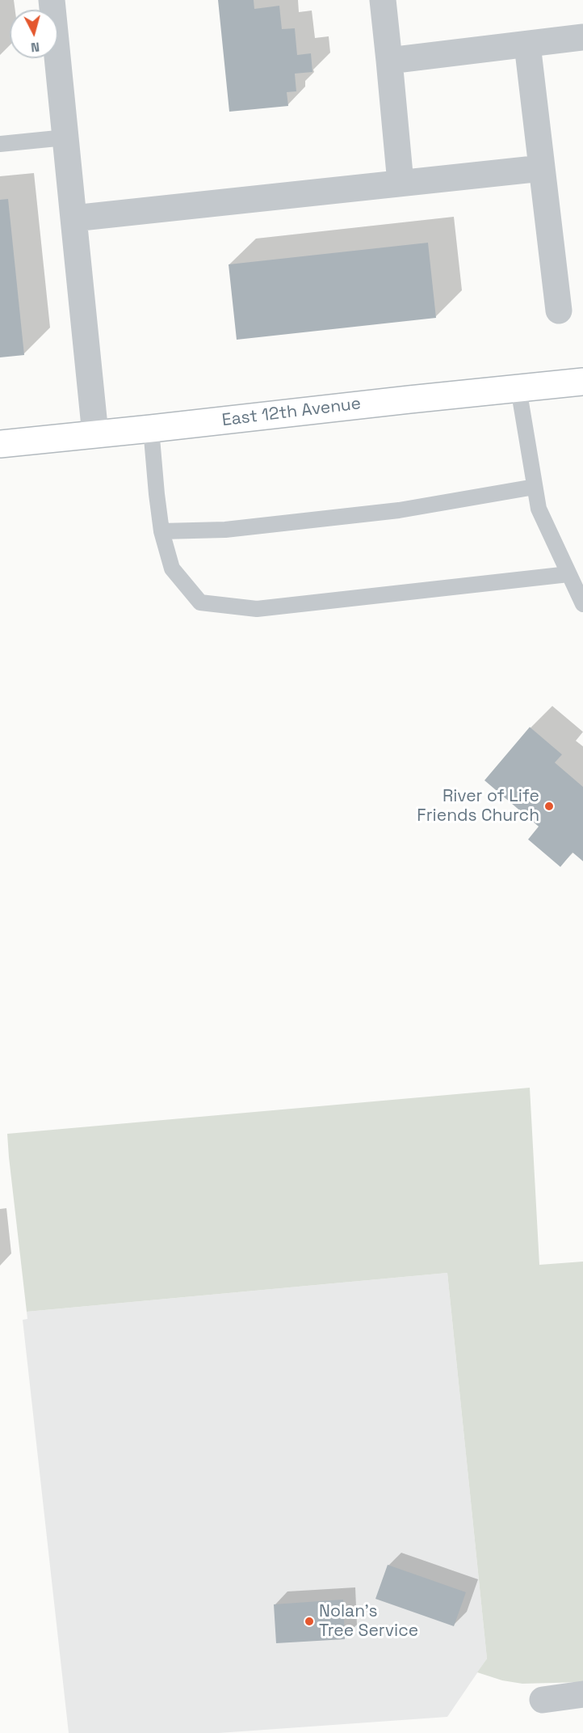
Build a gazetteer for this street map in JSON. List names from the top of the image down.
{
  "streets": {
    "street": ["East 12th Avenue"]
  },
  "places": ["River of Life Friends Church", "Nolan's Tree Service"],
  "north": "bottom"
}
